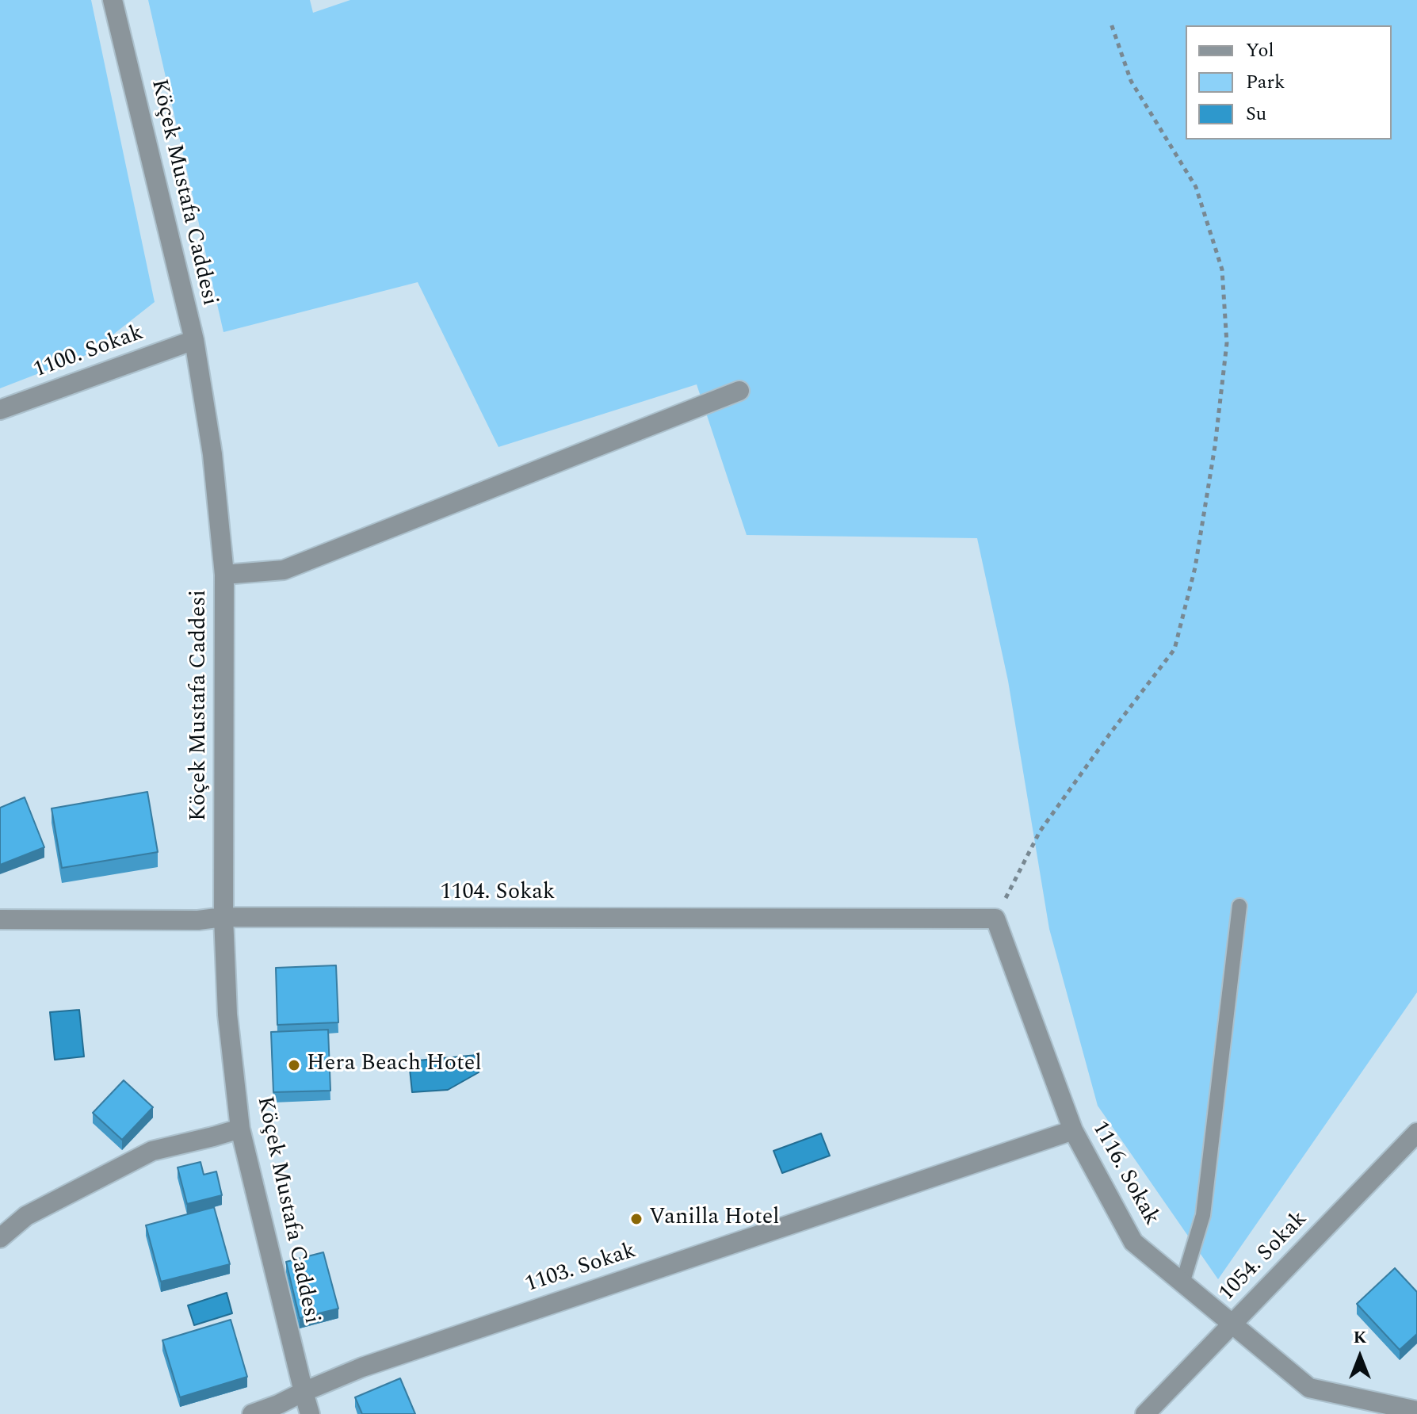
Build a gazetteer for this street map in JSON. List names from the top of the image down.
{
  "streets": {
    "street": [
      "Köçek Mustafa Caddesi",
      "1100. Sokak",
      "1104. Sokak",
      "1116. Sokak",
      "1054. Sokak",
      "1103. Sokak"
    ]
  },
  "crossings": [
    ["Köçek Mustafa Caddesi", "1100. Sokak"],
    ["Köçek Mustafa Caddesi", "1104. Sokak"],
    ["Köçek Mustafa Caddesi", "1103. Sokak"],
    ["1104. Sokak", "1116. Sokak"],
    ["1116. Sokak", "1054. Sokak"],
    ["1116. Sokak", "1103. Sokak"]
  ],
  "places": ["Hera Beach Hotel", "Vanilla Hotel"],
  "legend": ["Yol", "Park", "Su"],
  "north": "top"
}
